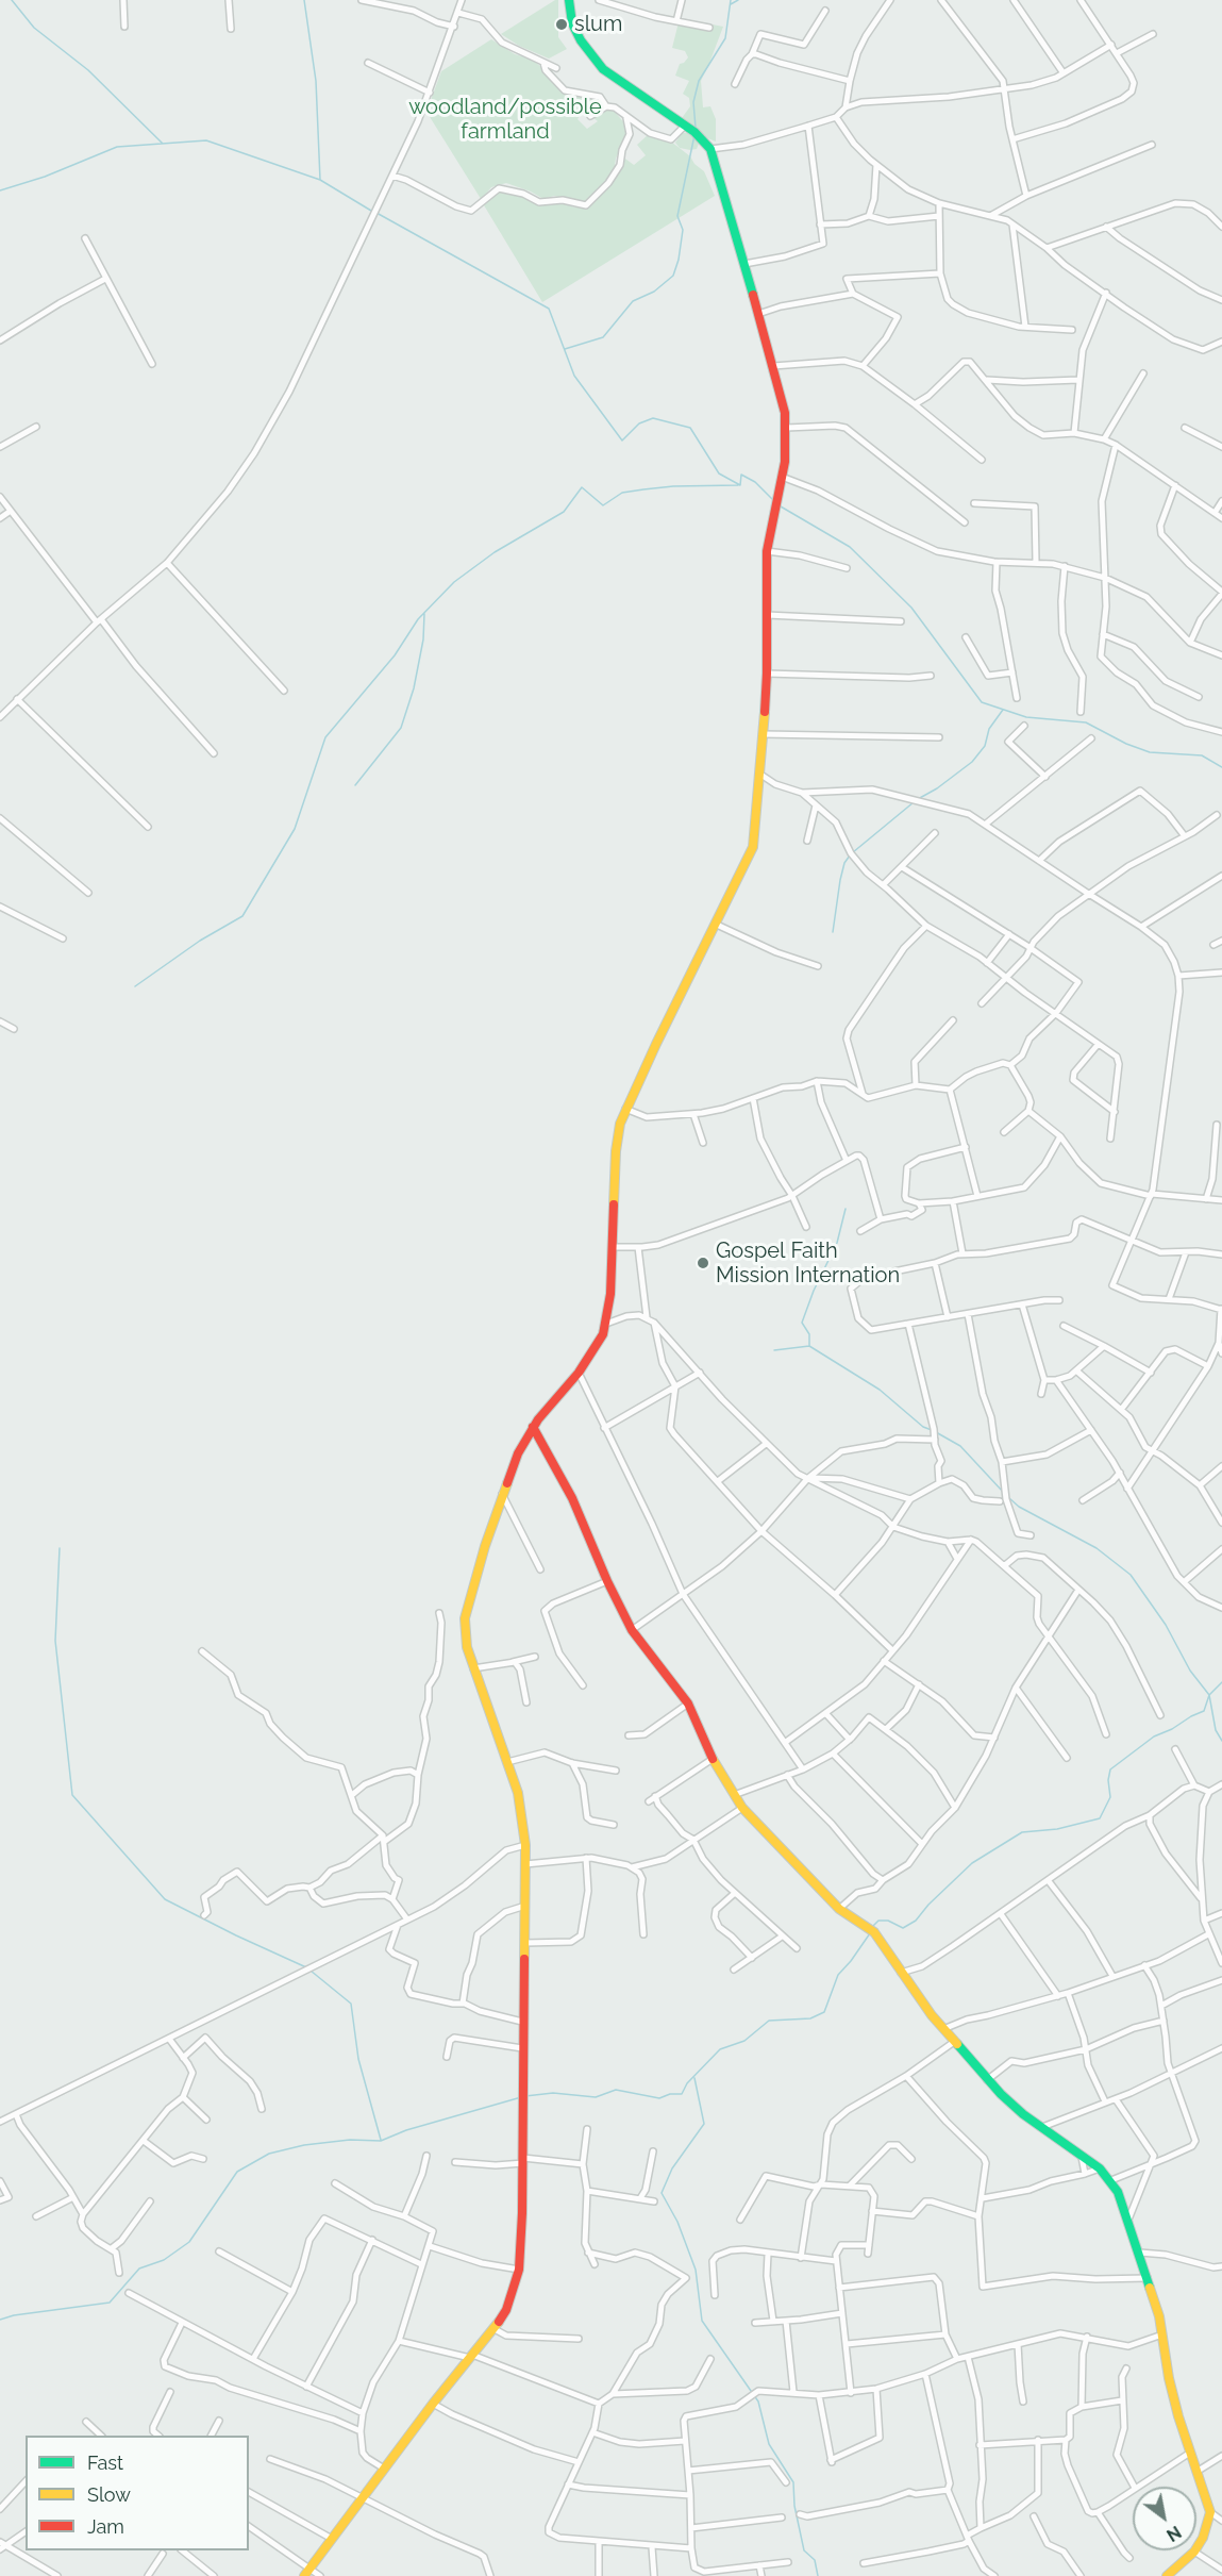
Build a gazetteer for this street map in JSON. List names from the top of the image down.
{
  "parks": ["woodland/possible farmland"],
  "places": ["slum", "Gospel Faith Mission Internation"],
  "legend": ["Fast", "Slow", "Jam"],
  "north": "bottom right"
}
